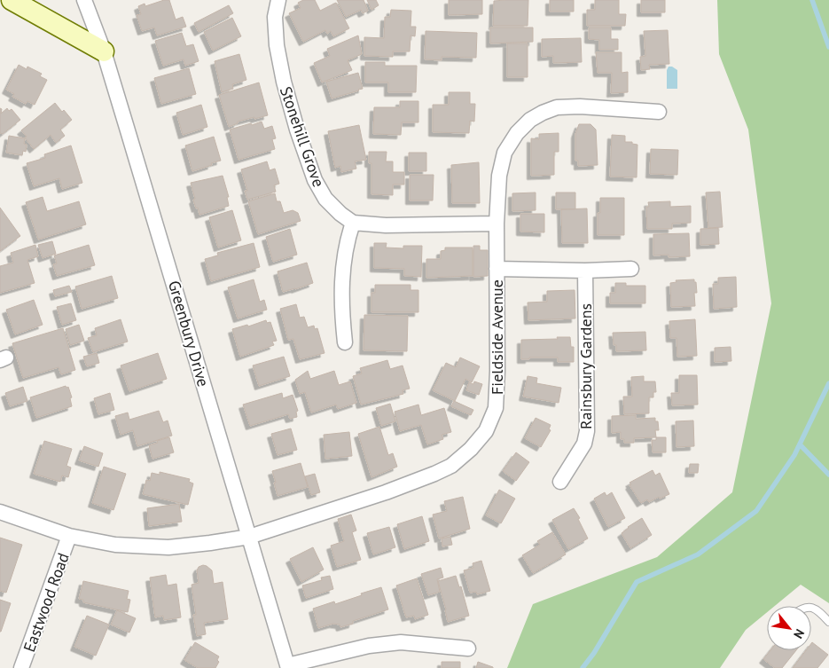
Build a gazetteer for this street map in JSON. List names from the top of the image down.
{
  "streets": {
    "street": [
      "Stonehill Grove",
      "Greenbury Drive",
      "Fieldside Avenue",
      "Rainsbury Gardens",
      "Eastwood Road"
    ]
  },
  "crossings": [
    ["Greenbury Drive", "Fieldside Avenue"],
    ["Fieldside Avenue", "Eastwood Road"]
  ],
  "north": "bottom right"
}
